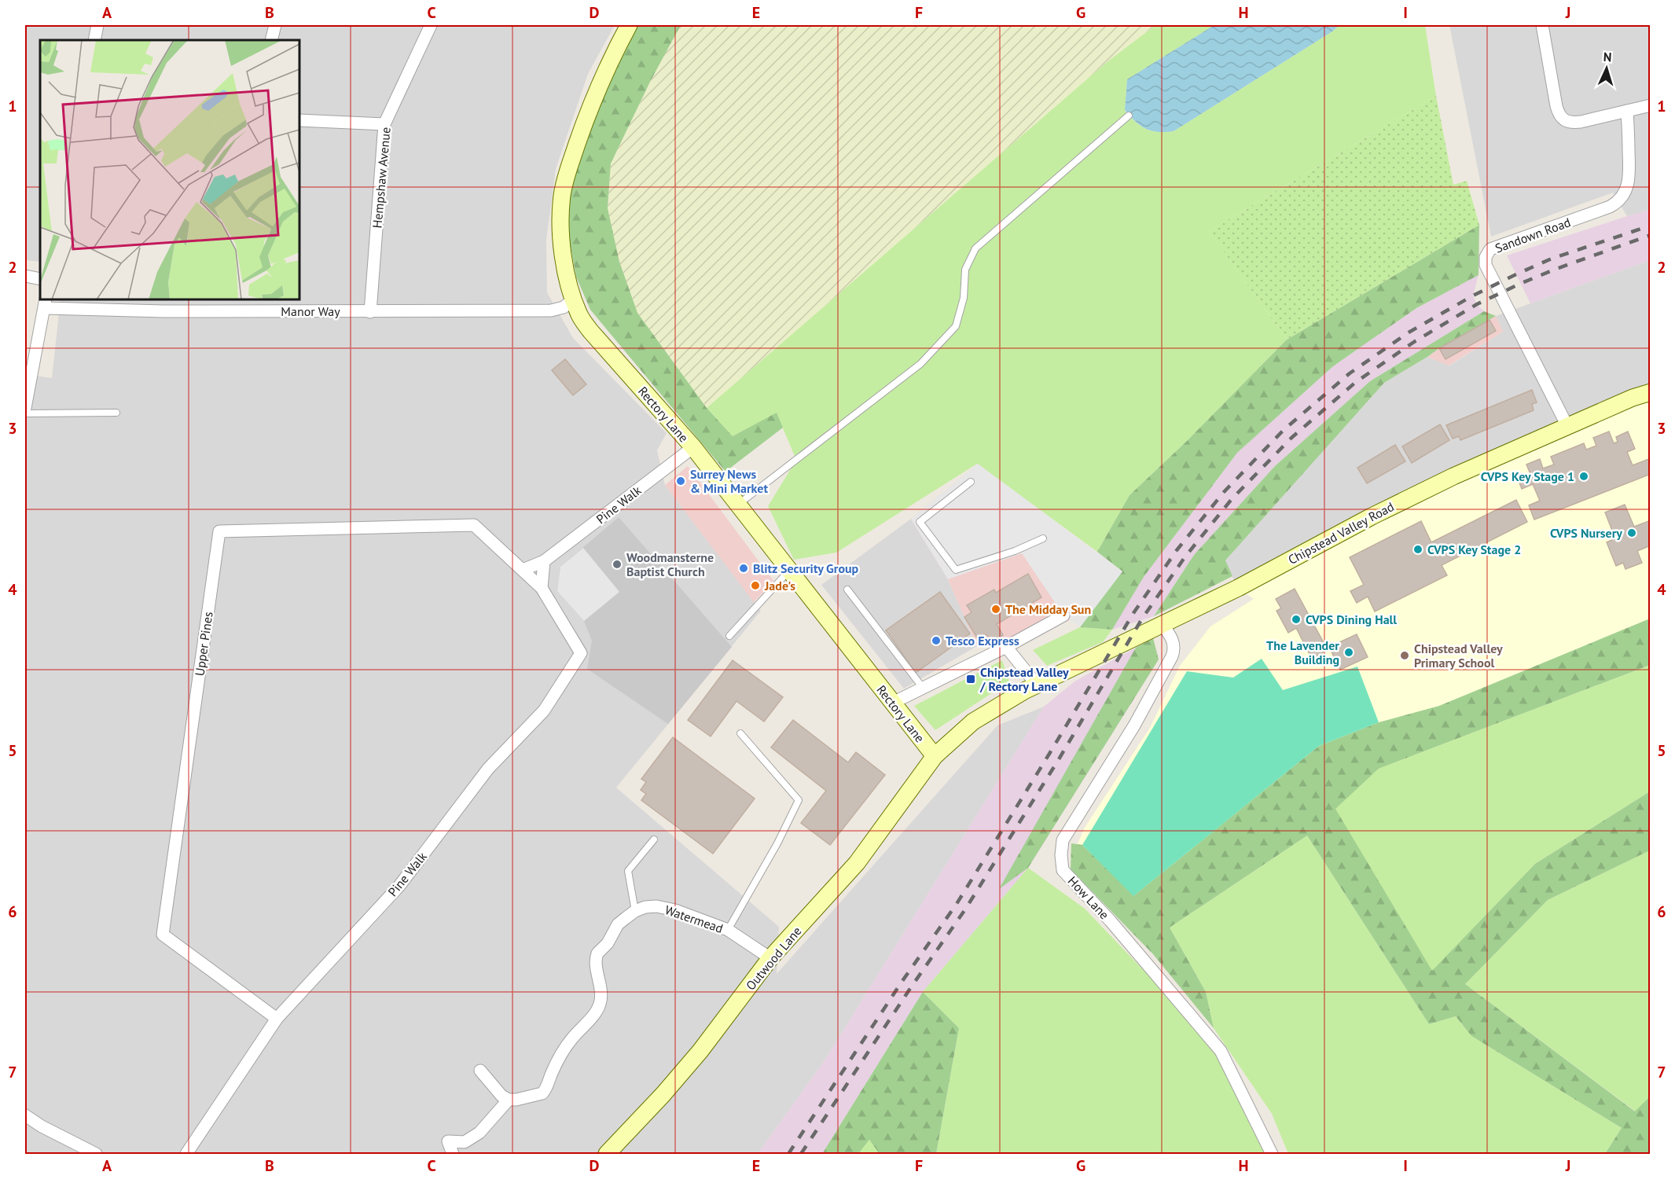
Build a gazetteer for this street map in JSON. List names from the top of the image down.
{
  "streets": {
    "main road": ["Rectory Lane", "Chipstead Valley Road", "Outwood Lane"],
    "street": [
      "Hempshaw Avenue",
      "Sandown Road",
      "Manor Way",
      "Pine Walk",
      "Upper Pines",
      "How Lane",
      "Watermead"
    ]
  },
  "crossings": [
    ["Hempshaw Avenue", "Manor Way"],
    ["Sandown Road", "Chipstead Valley Road"],
    ["Manor Way", "Rectory Lane"],
    ["Rectory Lane", "Pine Walk"],
    ["Rectory Lane", "Chipstead Valley Road"],
    ["Rectory Lane", "Outwood Lane"],
    ["Pine Walk", "Upper Pines"],
    ["Chipstead Valley Road", "How Lane"],
    ["Chipstead Valley Road", "Outwood Lane"],
    ["Watermead", "Outwood Lane"]
  ],
  "places": {
    "other": [
      "CVPS Key Stage 1",
      "Surrey News & Mini Market",
      "CVPS Nursery",
      "CVPS Key Stage 2",
      "Woodmansterne Baptist Church",
      "Blitz Security Group",
      "Jade's",
      "The Midday Sun",
      "CVPS Dining Hall",
      "Tesco Express",
      "The Lavender Building",
      "Chipstead Valley Primary School"
    ],
    "transit": ["Chipstead Valley / Rectory Lane"]
  },
  "north": "top",
  "grid": {
    "columns": [
      "A",
      "B",
      "C",
      "D",
      "E",
      "F",
      "G",
      "H",
      "I",
      "J"
    ],
    "rows": [
      "1",
      "2",
      "3",
      "4",
      "5",
      "6",
      "7"
    ]
  }
}
